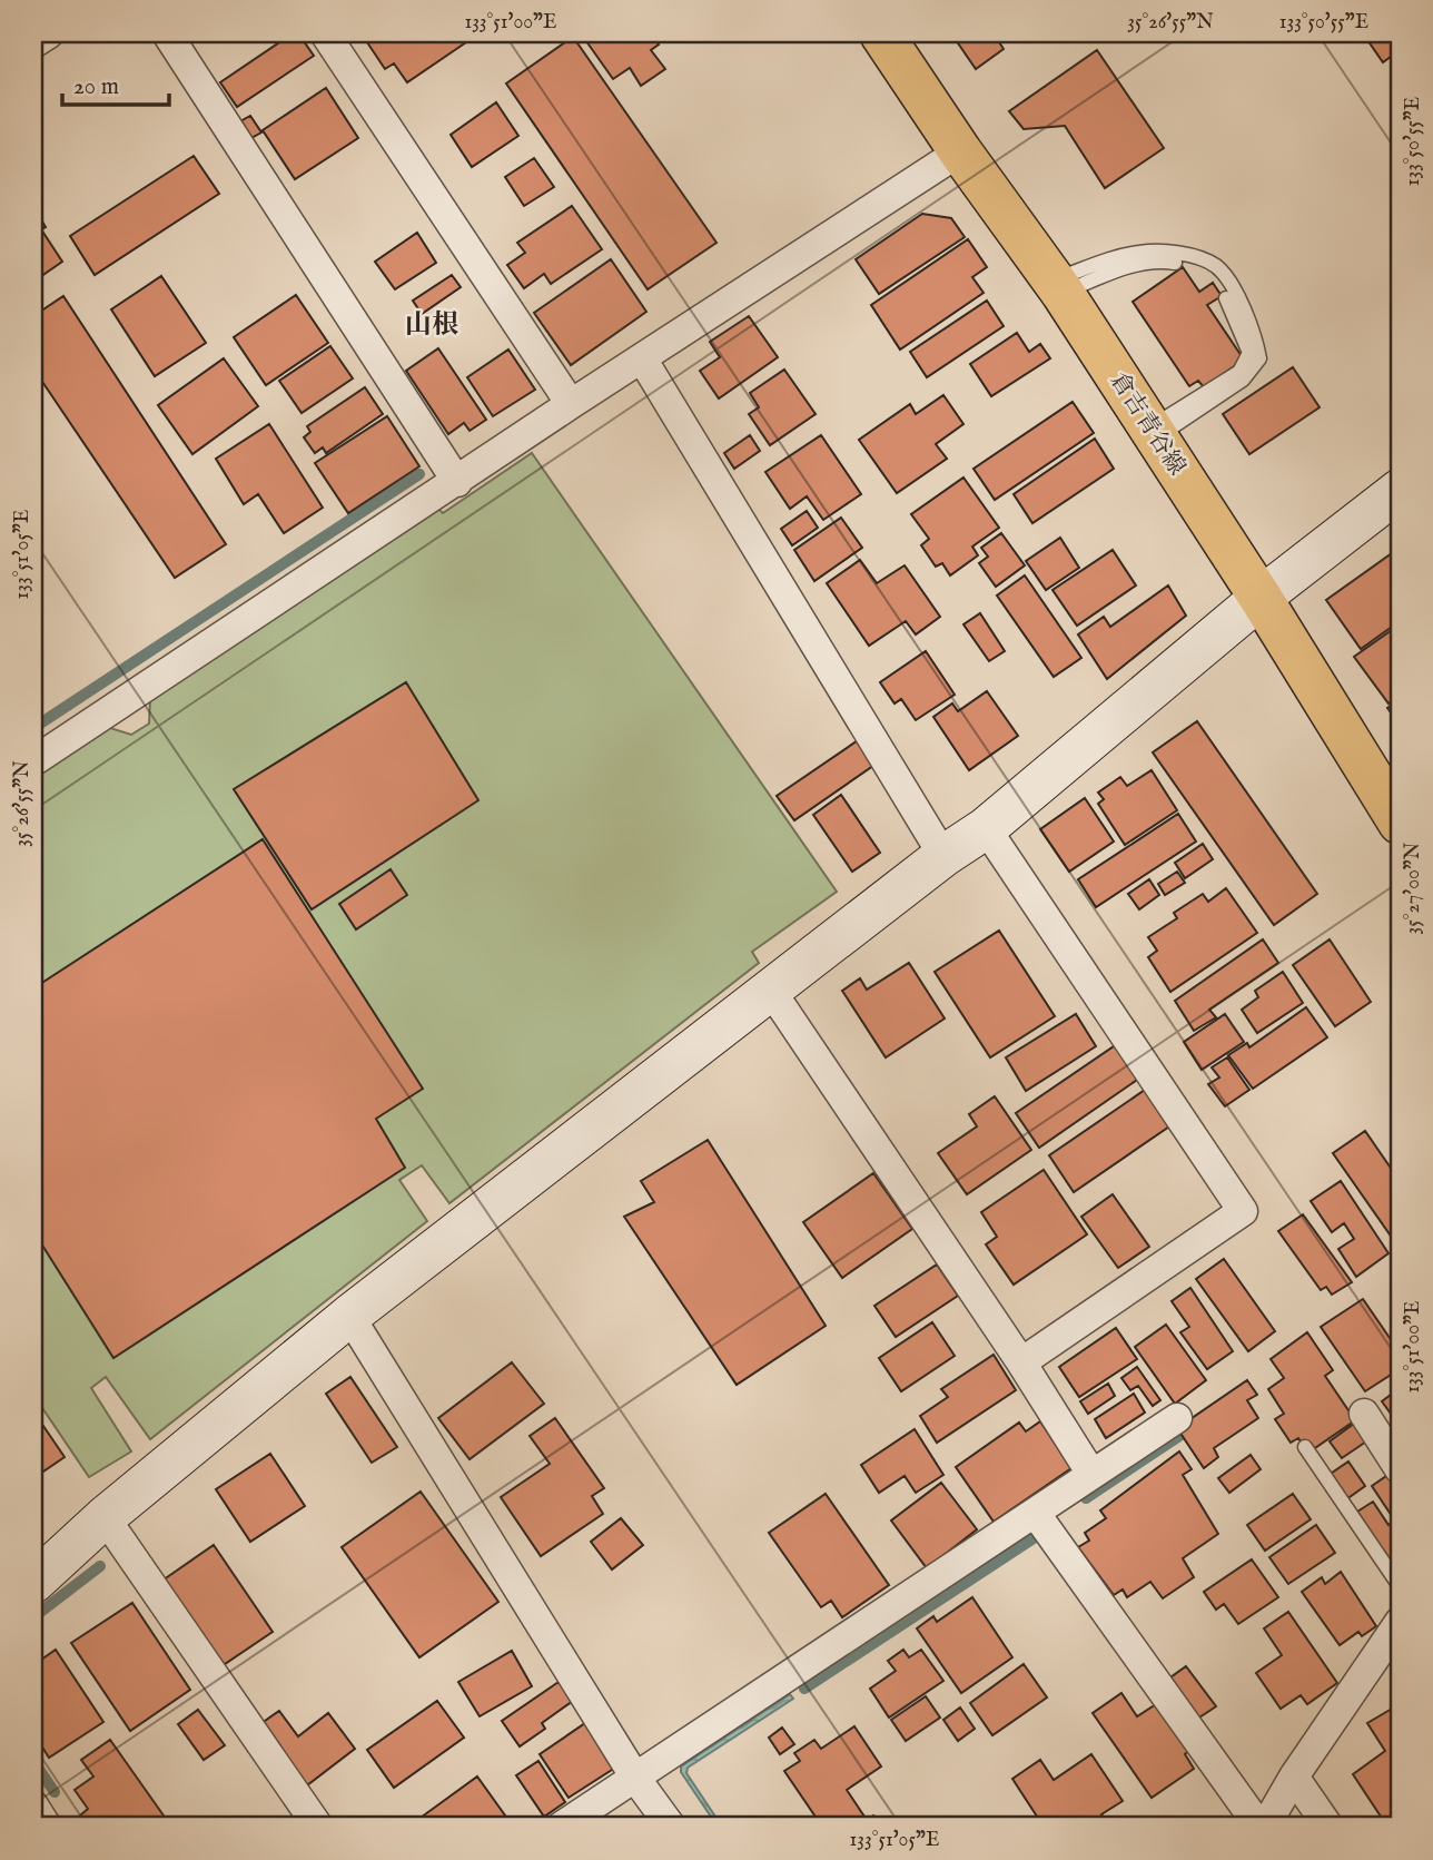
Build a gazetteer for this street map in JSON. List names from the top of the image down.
{
  "streets": {
    "main road": ["倉吉青谷線"]
  },
  "districts": ["山根"],
  "scale_bar": "20 m",
  "coordinates": [
    "133°51'00\"E",
    "35°26'55\"N",
    "133°50'55\"E",
    "133°51'05\"E",
    "35°27'00\"N"
  ]
}
